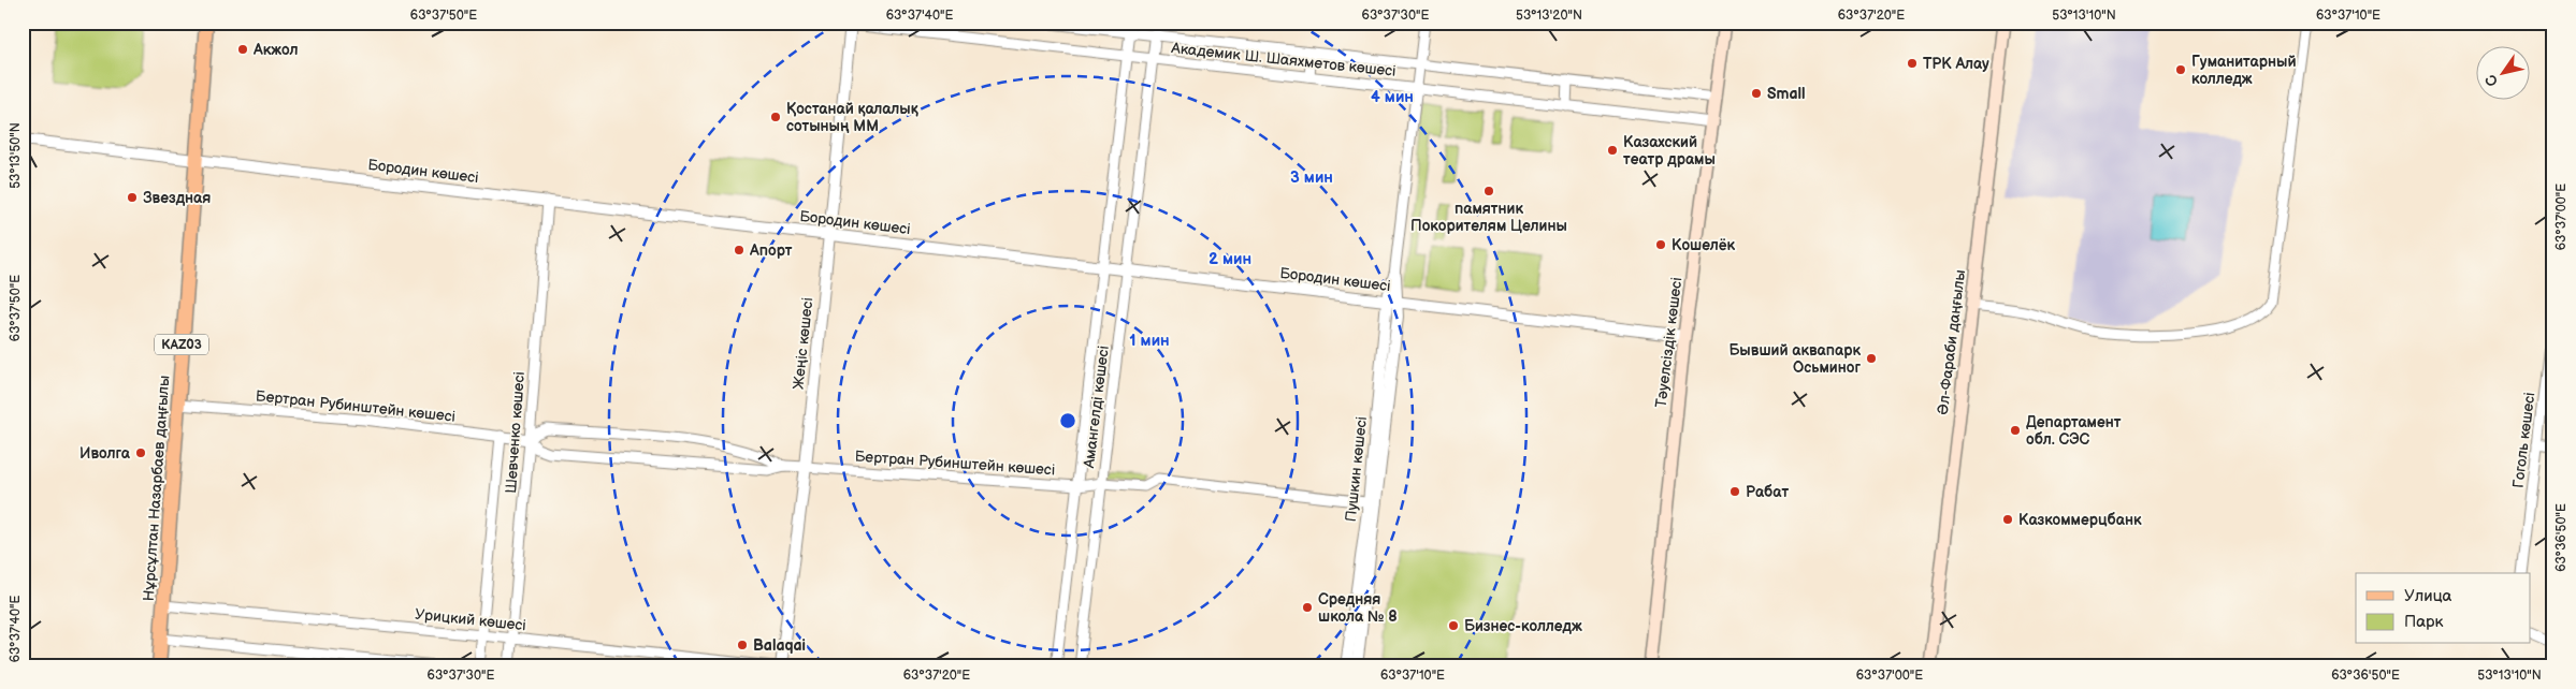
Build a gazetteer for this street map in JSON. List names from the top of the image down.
{
  "streets": {
    "main road": [
      "Тәуелсіздік көшесі",
      "Әл-Фараби даңғылы",
      "KАZ03",
      "Нұрсұлтан Назарбаев даңғылы"
    ],
    "street": [
      "Академик Ш. Шаяхметов көшесі",
      "Бородин көшесі",
      "Жеңіс көшесі",
      "Бертран Рубинштейн көшесі",
      "Амангелді көшесі",
      "Шевченко көшесі",
      "Гоголь көшесі",
      "Пушкин көшесі",
      "Урицкий көшесі"
    ]
  },
  "crossings": [
    ["Академик Ш. Шаяхметов көшесі", "Тәуелсіздік көшесі"],
    ["Академик Ш. Шаяхметов көшесі", "Жеңіс көшесі"],
    ["Академик Ш. Шаяхметов көшесі", "Амангелді көшесі"],
    ["Академик Ш. Шаяхметов көшесі", "Пушкин көшесі"],
    ["Бородин көшесі", "Тәуелсіздік көшесі"],
    ["Бородин көшесі", "Жеңіс көшесі"],
    ["Бородин көшесі", "Амангелді көшесі"],
    ["Бородин көшесі", "Шевченко көшесі"],
    ["Бородин көшесі", "Пушкин көшесі"],
    ["Бородин көшесі", "Нұрсұлтан Назарбаев даңғылы"],
    ["Жеңіс көшесі", "Бертран Рубинштейн көшесі"],
    ["Бертран Рубинштейн көшесі", "Амангелді көшесі"],
    ["Бертран Рубинштейн көшесі", "Шевченко көшесі"],
    ["Бертран Рубинштейн көшесі", "Пушкин көшесі"],
    ["Бертран Рубинштейн көшесі", "Нұрсұлтан Назарбаев даңғылы"],
    ["Шевченко көшесі", "Урицкий көшесі"],
    ["Нұрсұлтан Назарбаев даңғылы", "Урицкий көшесі"]
  ],
  "places": [
    "Акжол",
    "ТРК Алау",
    "Гуманитарный колледж",
    "Small",
    "Қостанай қалалық сотының ММ",
    "Казахский театр драмы",
    "памятник Покорителям Целины",
    "Звездная",
    "Кошелёк",
    "Апорт",
    "Бывший аквапарк Осьминог",
    "Департамент обл. СЭС",
    "Иволга",
    "Рабат",
    "Казкоммерцбанк",
    "Средняя школа № 8",
    "Бизнес-колледж",
    "Balaqai"
  ],
  "legend": ["Улица", "Парк"],
  "north": "bottom left",
  "coordinates": [
    "63°37'50\"E",
    "63°37'40\"E",
    "63°37'30\"E",
    "53°13'20\"N",
    "63°37'20\"E",
    "53°13'10\"N",
    "63°37'10\"E",
    "53°13'50\"N",
    "63°37'00\"E",
    "63°36'50\"E"
  ],
  "rings": [
    "4 мин",
    "3 мин",
    "2 мин",
    "1 мин"
  ]
}
